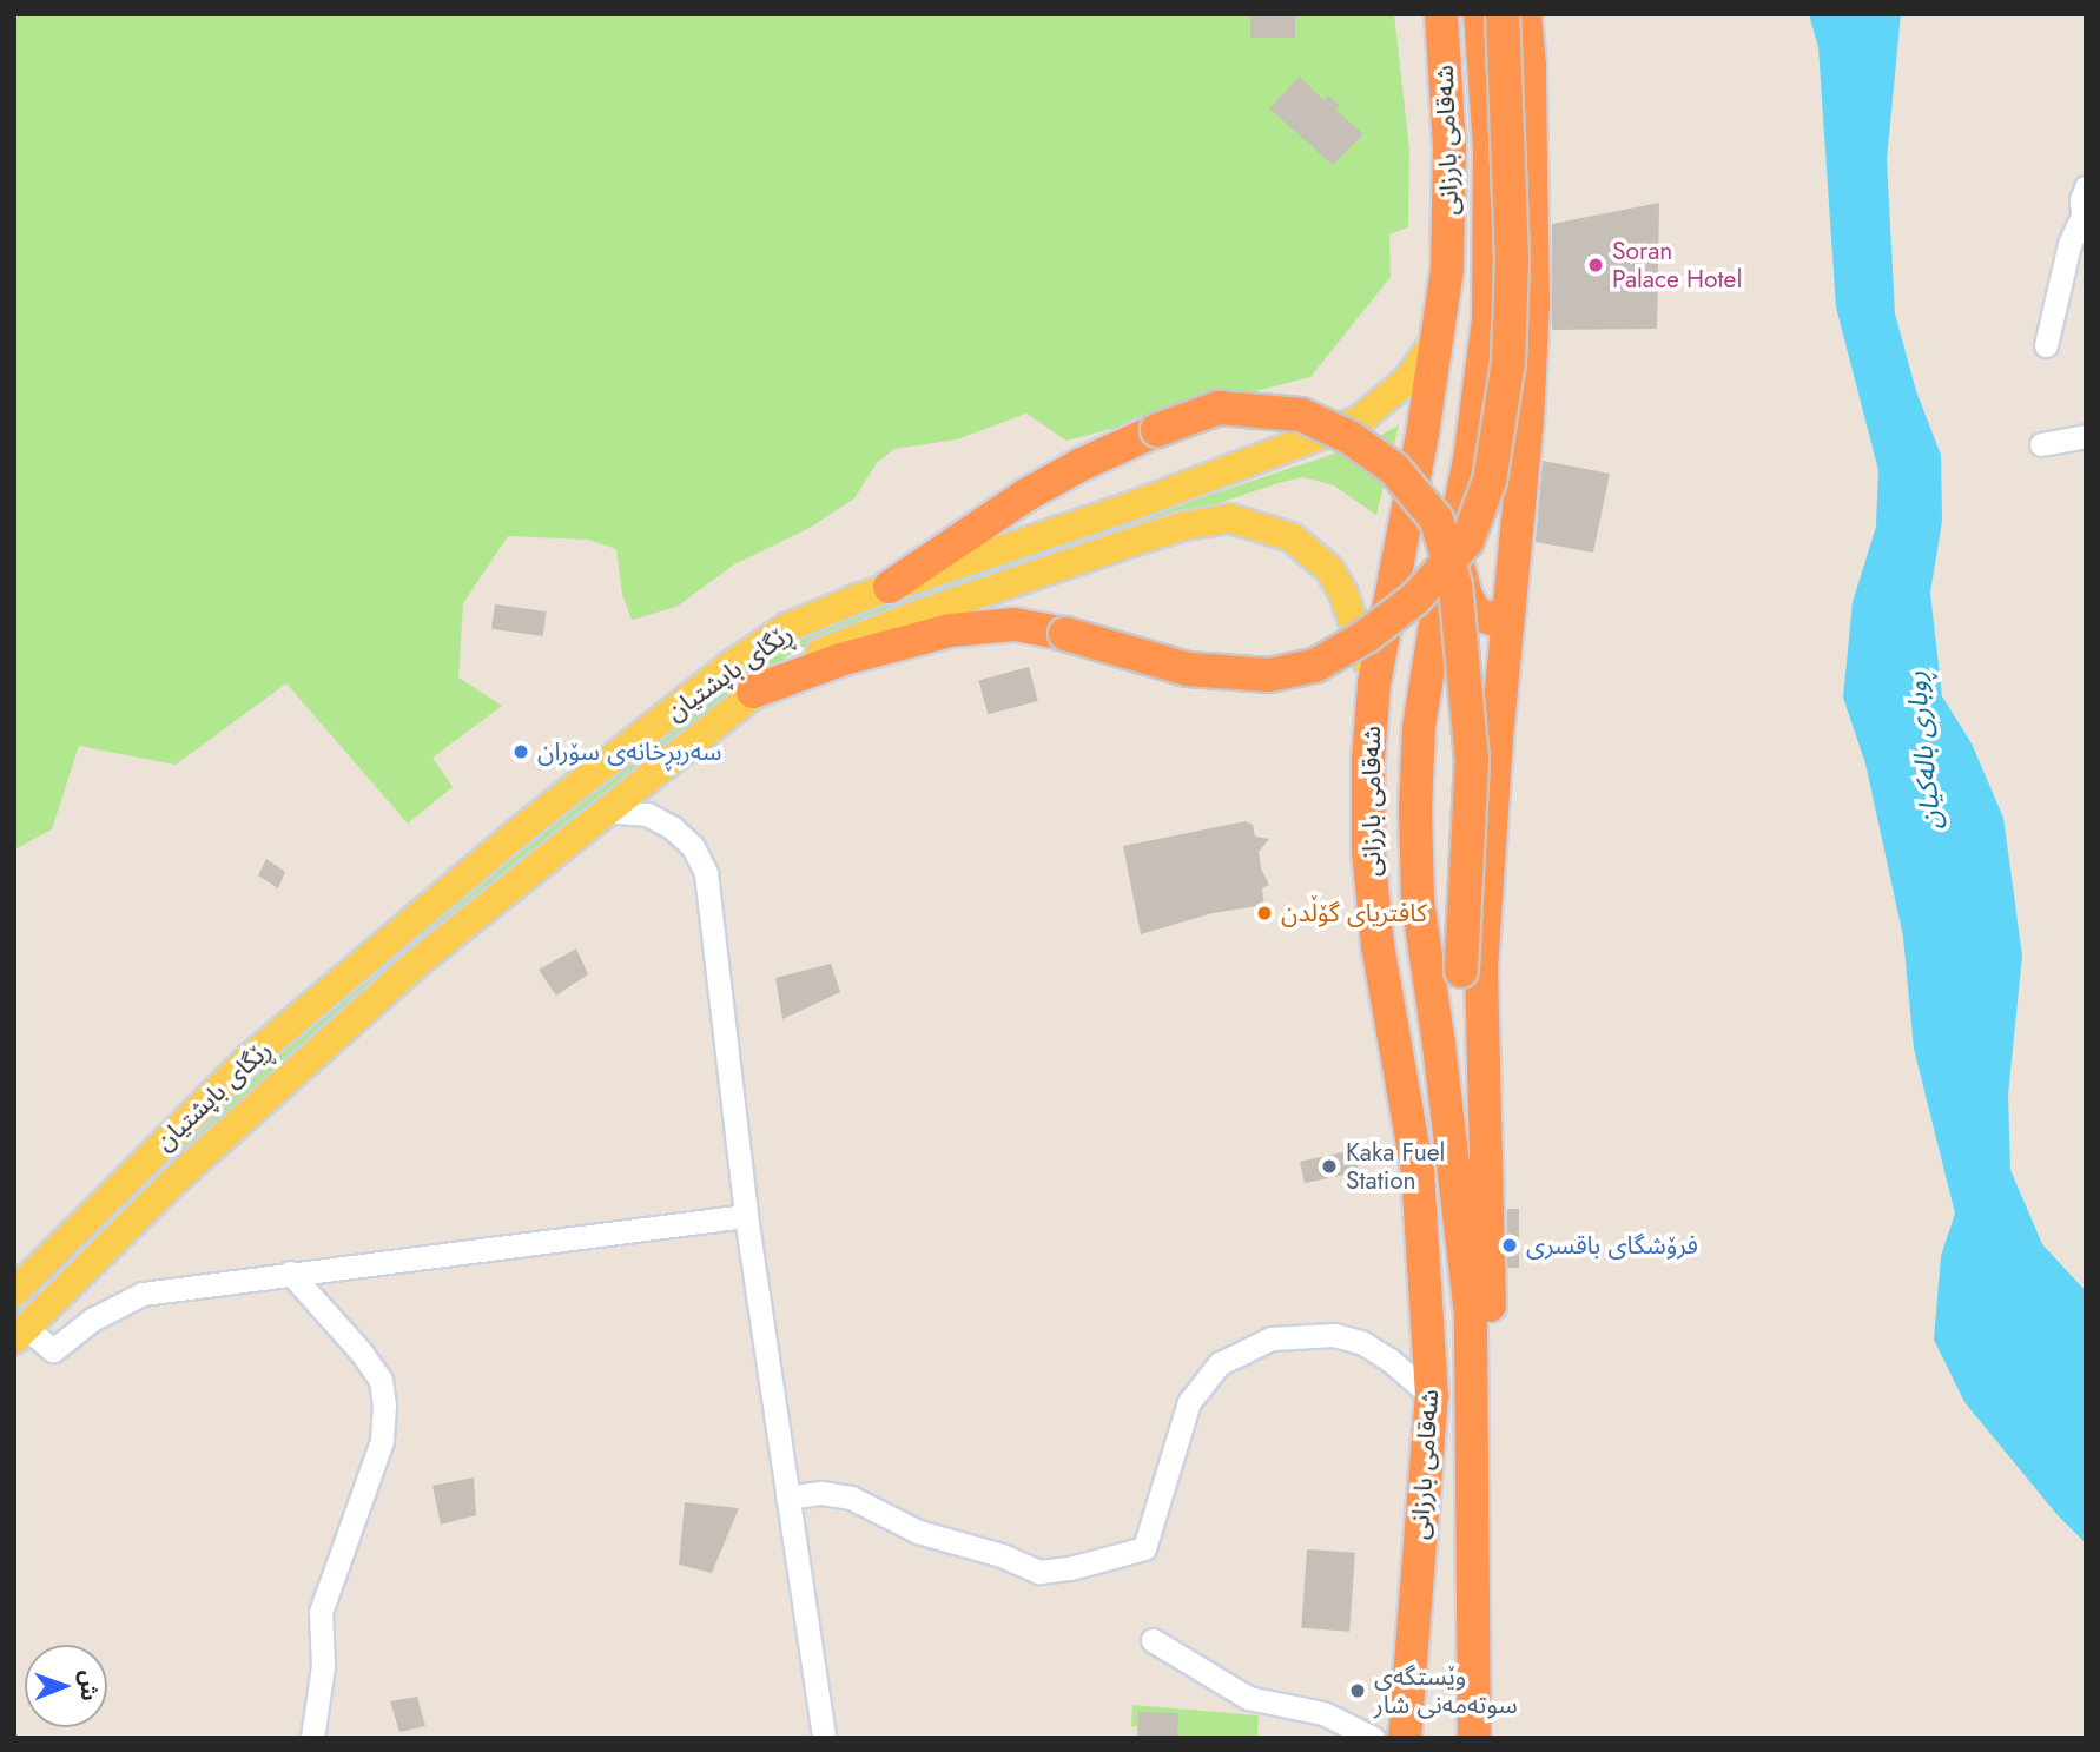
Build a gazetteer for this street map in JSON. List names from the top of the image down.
{
  "streets": {
    "highway": ["شەقامی بارزانی"],
    "main road": ["ڕێگای باپشتیان"]
  },
  "crossings": [
    ["شەقامی بارزانی", "ڕێگای باپشتیان"]
  ],
  "water": ["ڕوباری بالەکیان"],
  "places": [
    "Soran Palace Hotel",
    "سەربڕخانەی سۆران",
    "کافتریای گۆڵدن",
    "Kaka Fuel Station",
    "فرۆشگای باقسری",
    "وێستگەی سوتەمەنی شار"
  ],
  "north": "right"
}
